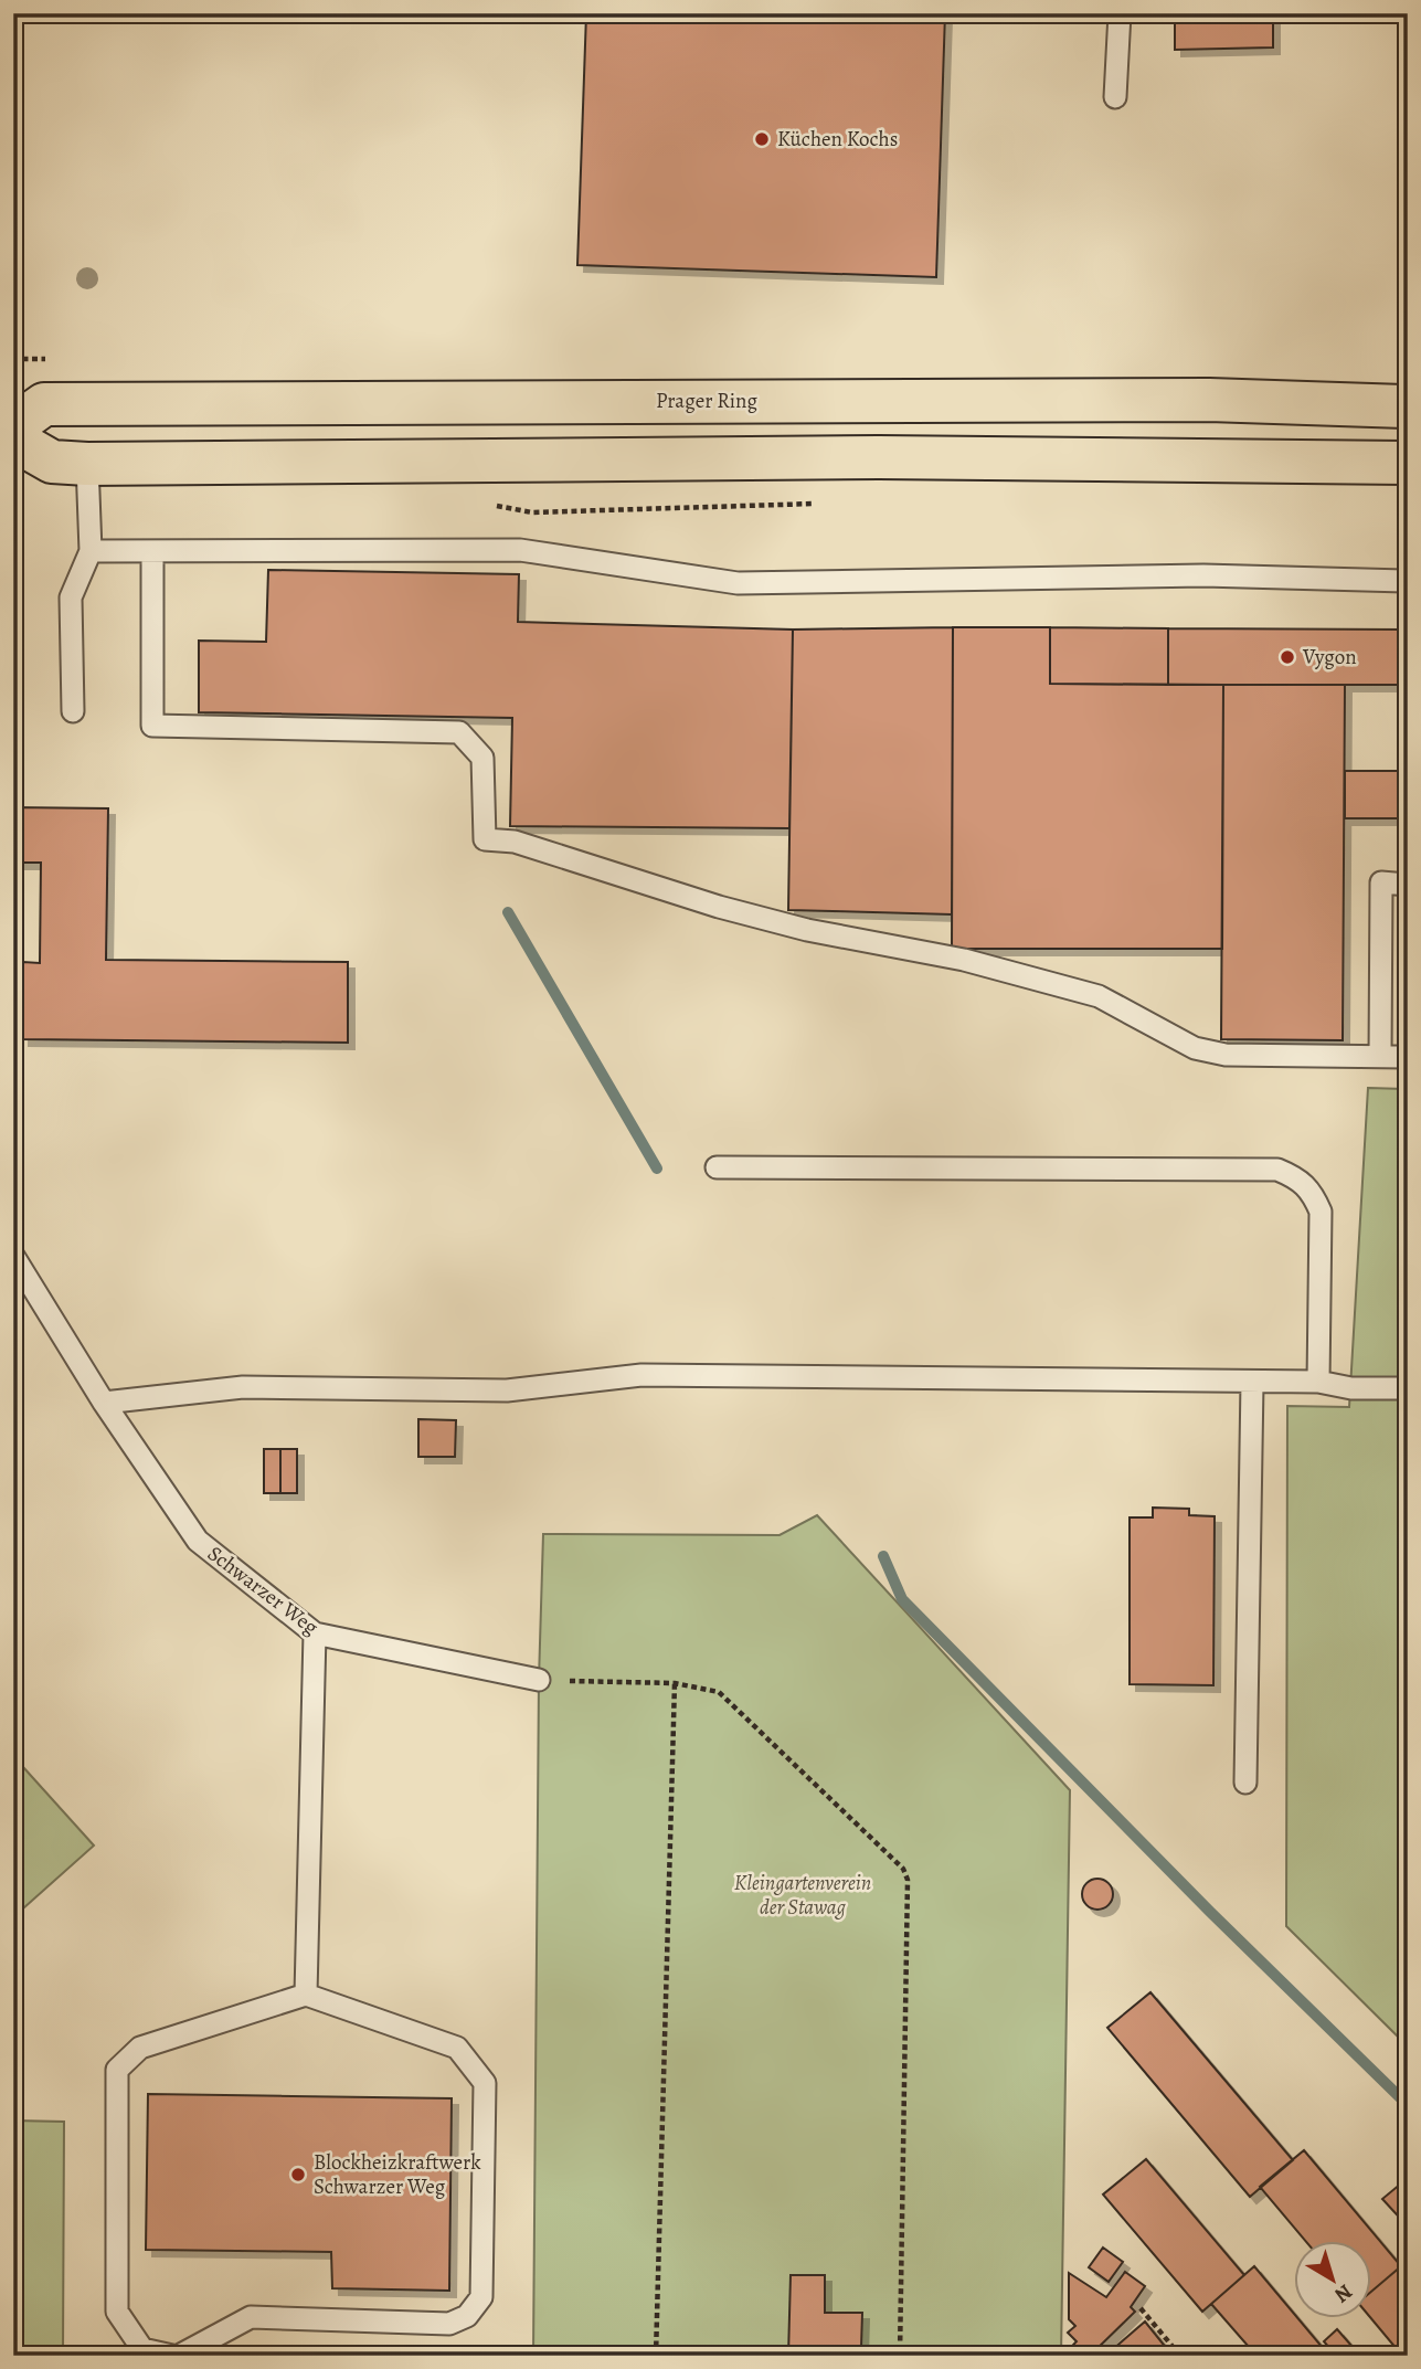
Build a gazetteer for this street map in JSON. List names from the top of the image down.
{
  "streets": {
    "main road": ["Prager Ring"],
    "lane": ["Schwarzer Weg"]
  },
  "parks": ["Kleingartenverein der Stawag"],
  "places": ["Küchen Kochs", "Vygon", "Blockheizkraftwerk Schwarzer Weg"],
  "north": "bottom right"
}
